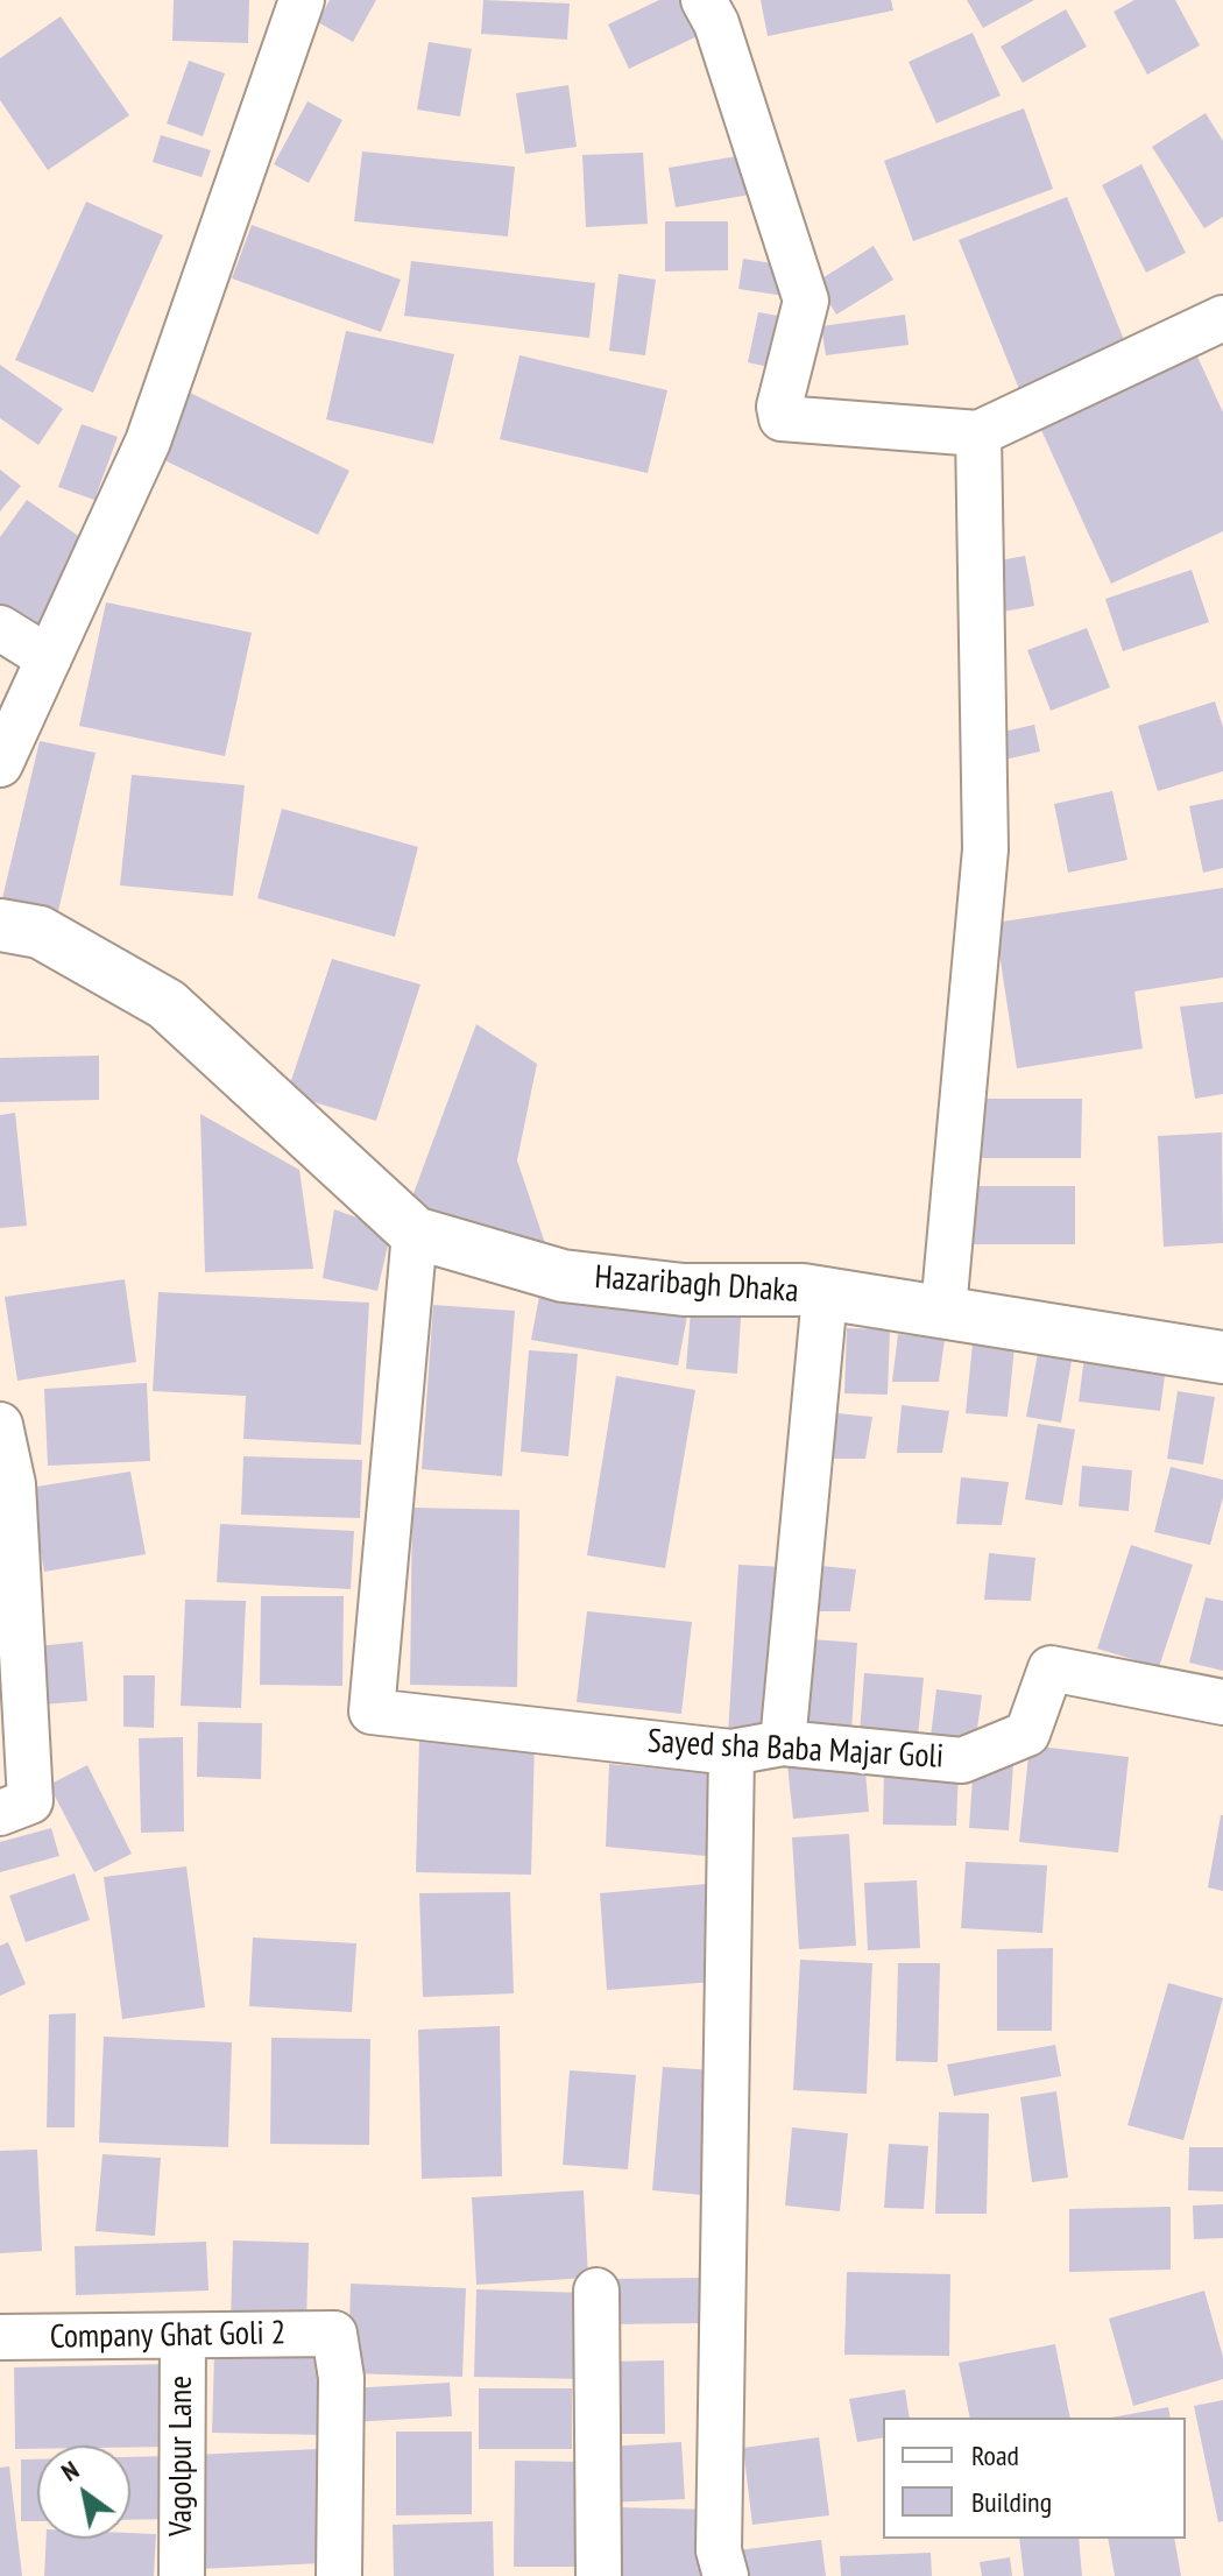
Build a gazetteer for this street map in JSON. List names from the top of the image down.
{
  "streets": {
    "street": [
      "Hazaribagh Dhaka",
      "Sayed sha Baba Majar Goli",
      "Company Ghat Goli 2",
      "Vagolpur Lane"
    ]
  },
  "crossings": [
    ["Hazaribagh Dhaka", "Sayed sha Baba Majar Goli"],
    ["Company Ghat Goli 2", "Vagolpur Lane"]
  ],
  "legend": ["Road", "Building"],
  "north": "top left"
}
